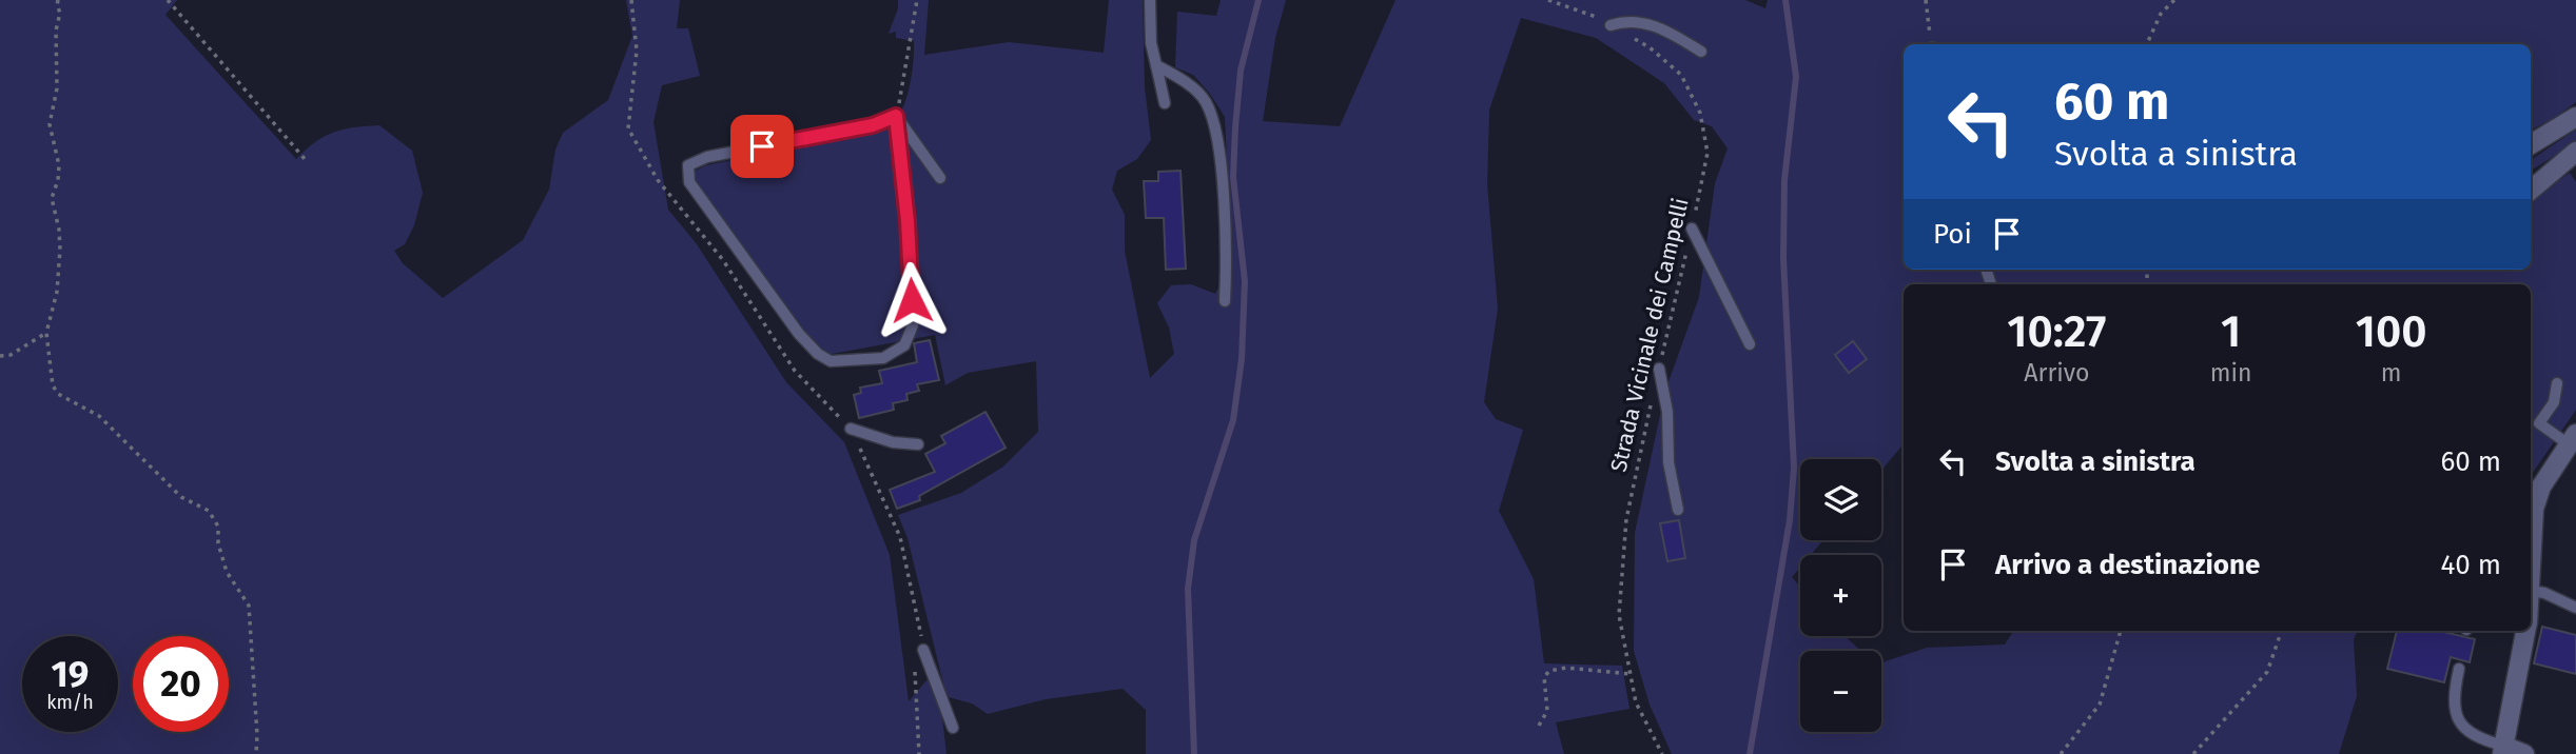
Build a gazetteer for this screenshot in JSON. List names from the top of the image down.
{
  "streets": {
    "path": ["Strada Vicinale dei Campelli"]
  },
  "page": {
    "turn": ["60 m", "Svolta a sinistra"],
    "then": "Poi",
    "eta": [
      "10:27",
      "Arrivo",
      "1",
      "min",
      "100",
      "m"
    ],
    "list": [
      {
        "name": "Svolta a sinistra",
        "value": "60 m"
      },
      {
        "name": "Arrivo a destinazione",
        "value": "40 m"
      }
    ],
    "map_buttons": ["+", "−"],
    "speed": "19 km/h",
    "limit": "20"
  }
}
